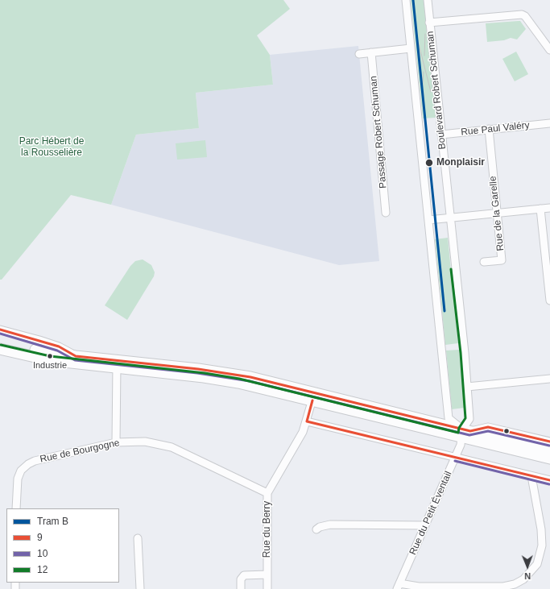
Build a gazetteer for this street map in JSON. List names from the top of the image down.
{
  "streets": {
    "street": [
      "Boulevard Robert Schuman",
      "Rue Paul Valéry",
      "Passage Robert Schuman",
      "Rue de la Garelle",
      "Rue de Bourgogne",
      "Rue du Petit Éventail",
      "Rue du Berry"
    ]
  },
  "crossings": [
    ["Boulevard Robert Schuman", "Rue Paul Valéry"],
    ["Boulevard Robert Schuman", "Rue du Petit Éventail"],
    ["Rue Paul Valéry", "Rue de la Garelle"],
    ["Rue de Bourgogne", "Rue du Berry"]
  ],
  "parks": ["Parc Hébert de la Rousselière"],
  "places": ["Monplaisir", "Industrie"],
  "lines": [
    "tram line B",
    "transit line 12",
    "transit line 9",
    "transit line 10"
  ],
  "legend": [
    "Tram B",
    "9",
    "10",
    "12"
  ],
  "north": "bottom"
}
